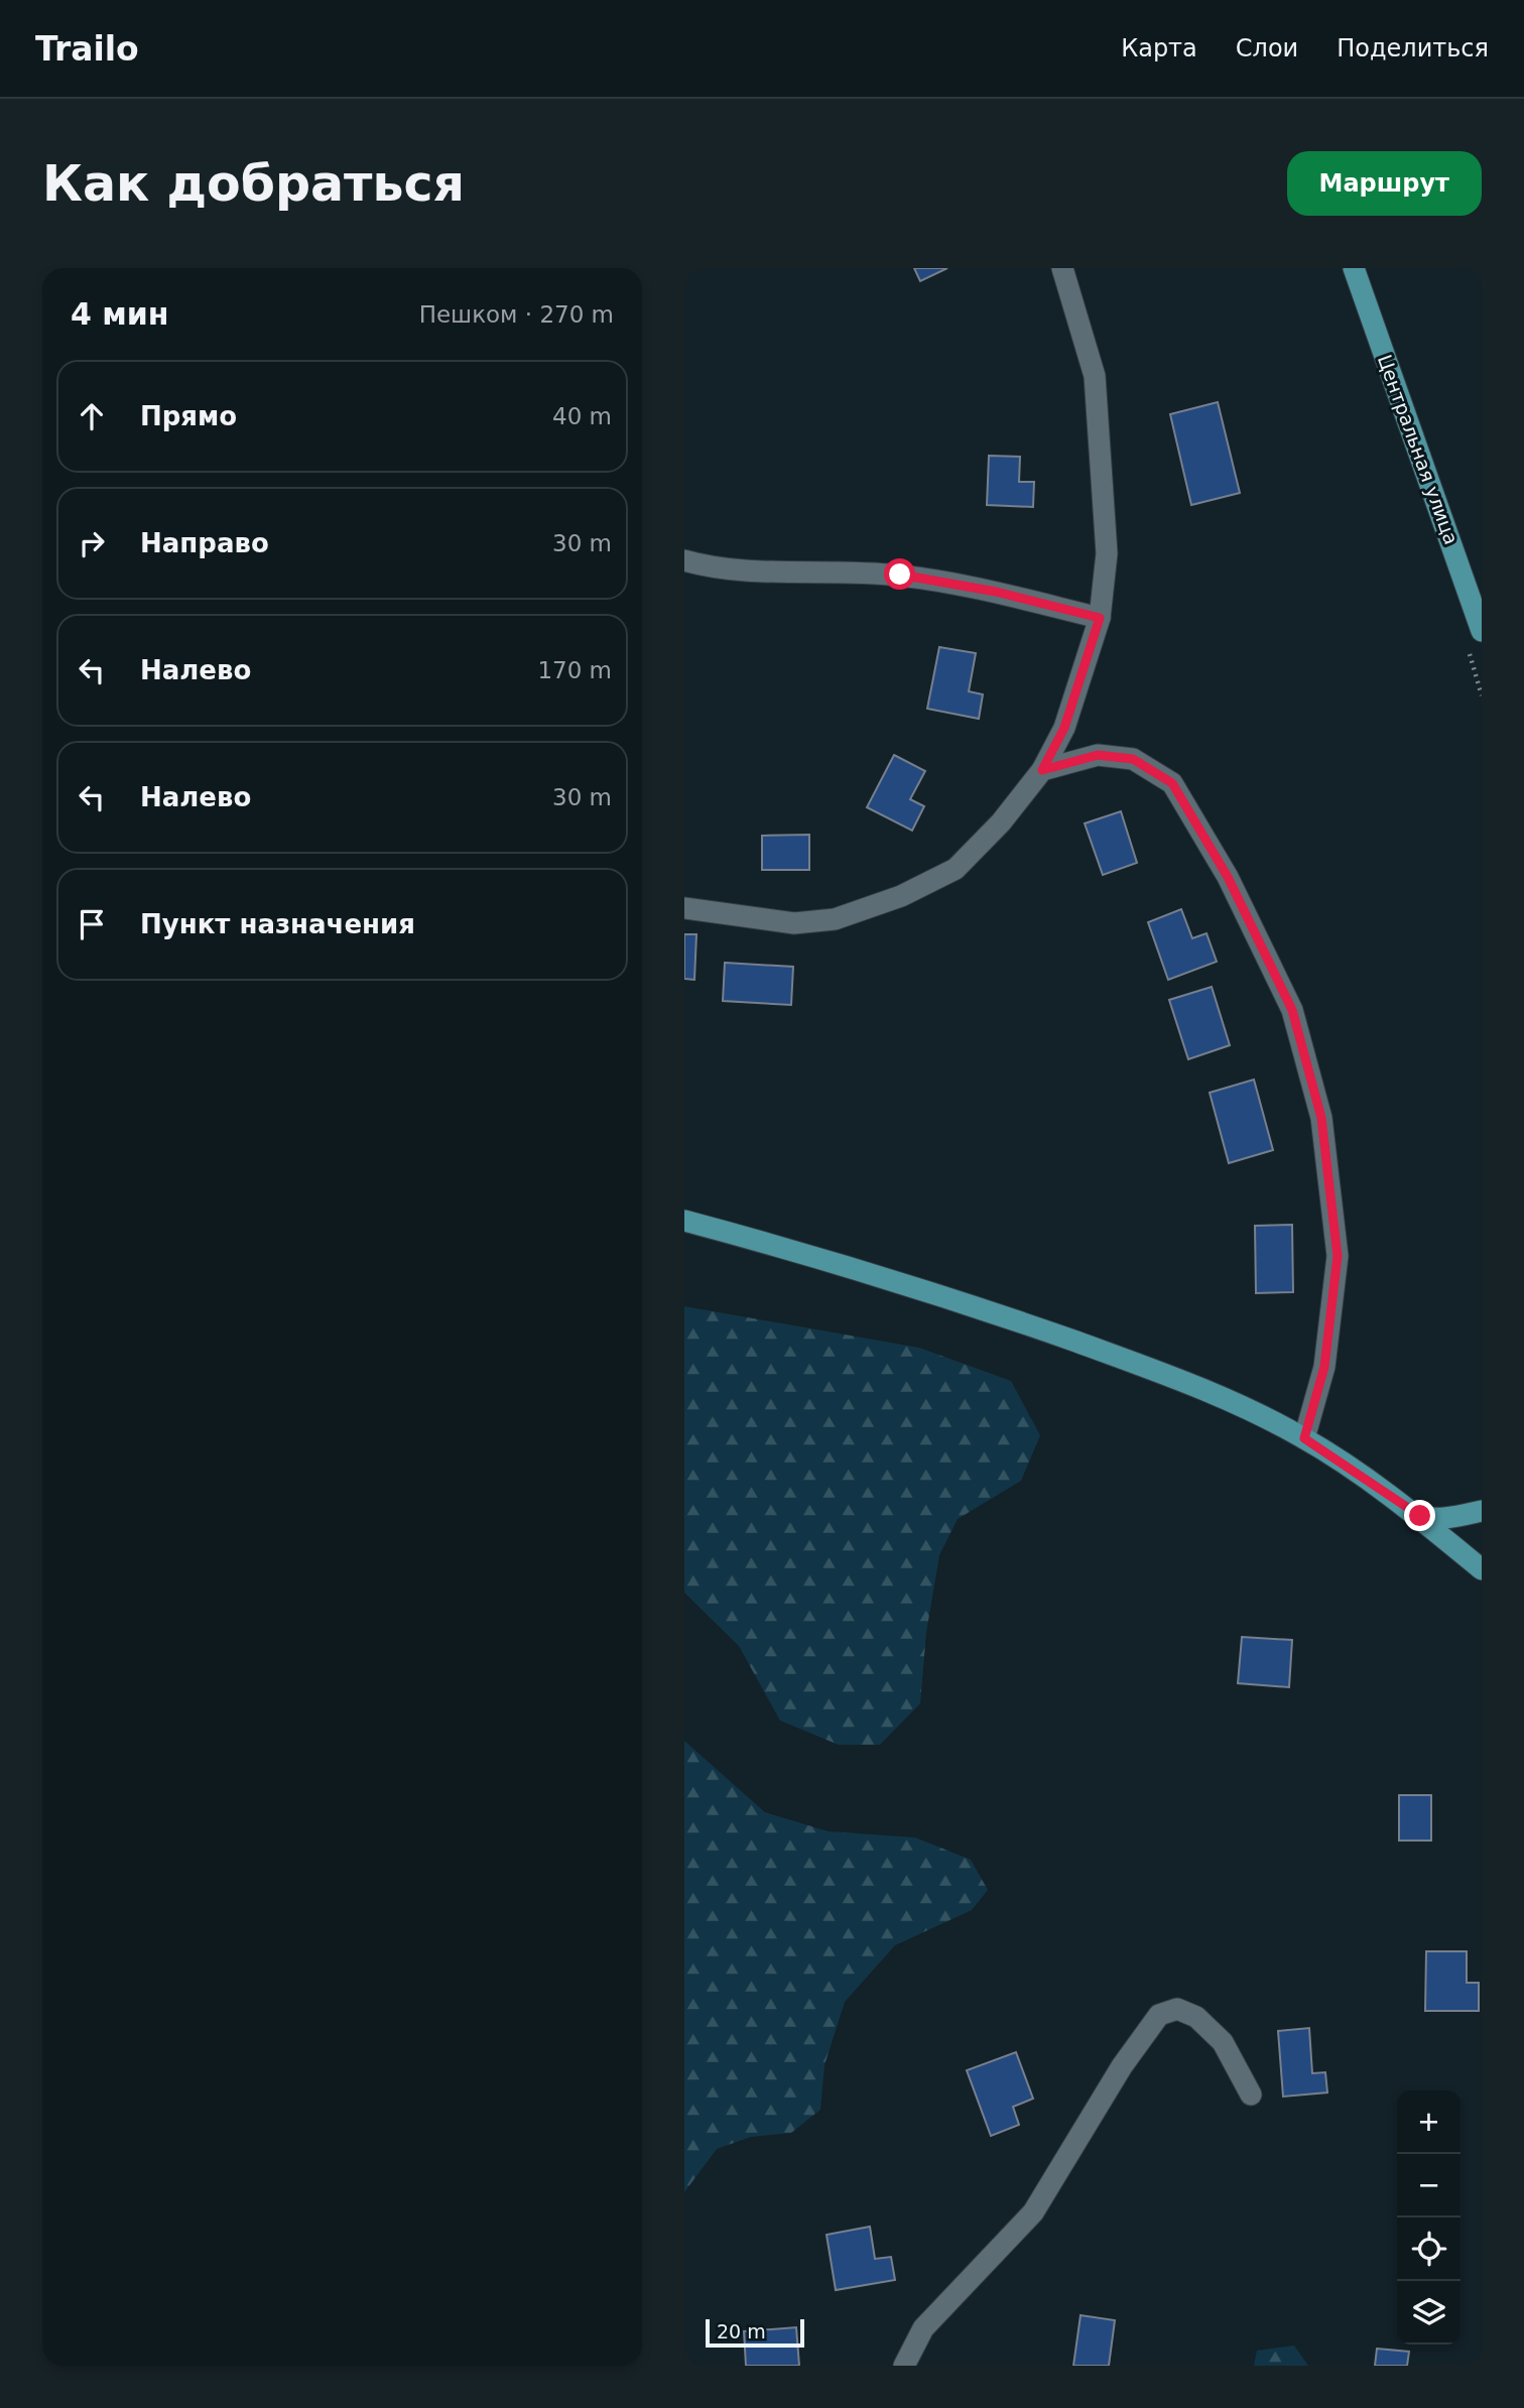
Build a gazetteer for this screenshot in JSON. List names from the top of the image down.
{
  "streets": {
    "main road": ["Центральная улица"]
  },
  "scale_bar": "20 m",
  "page": {
    "header": "Trailo",
    "nav": ["Карта", "Слои", "Поделиться"],
    "buttons": "Маршрут",
    "title": "Как добраться",
    "heading": ["4 мин", "Пешком · 270 m"],
    "list": [
      ["Прямо", "40 m"],
      ["Направо", "30 m"],
      ["Налево", "170 m"],
      ["Налево", "30 m"],
      "Пункт назначения"
    ],
    "map_buttons": ["+", "−"],
    "scale": "20 m"
  }
}
